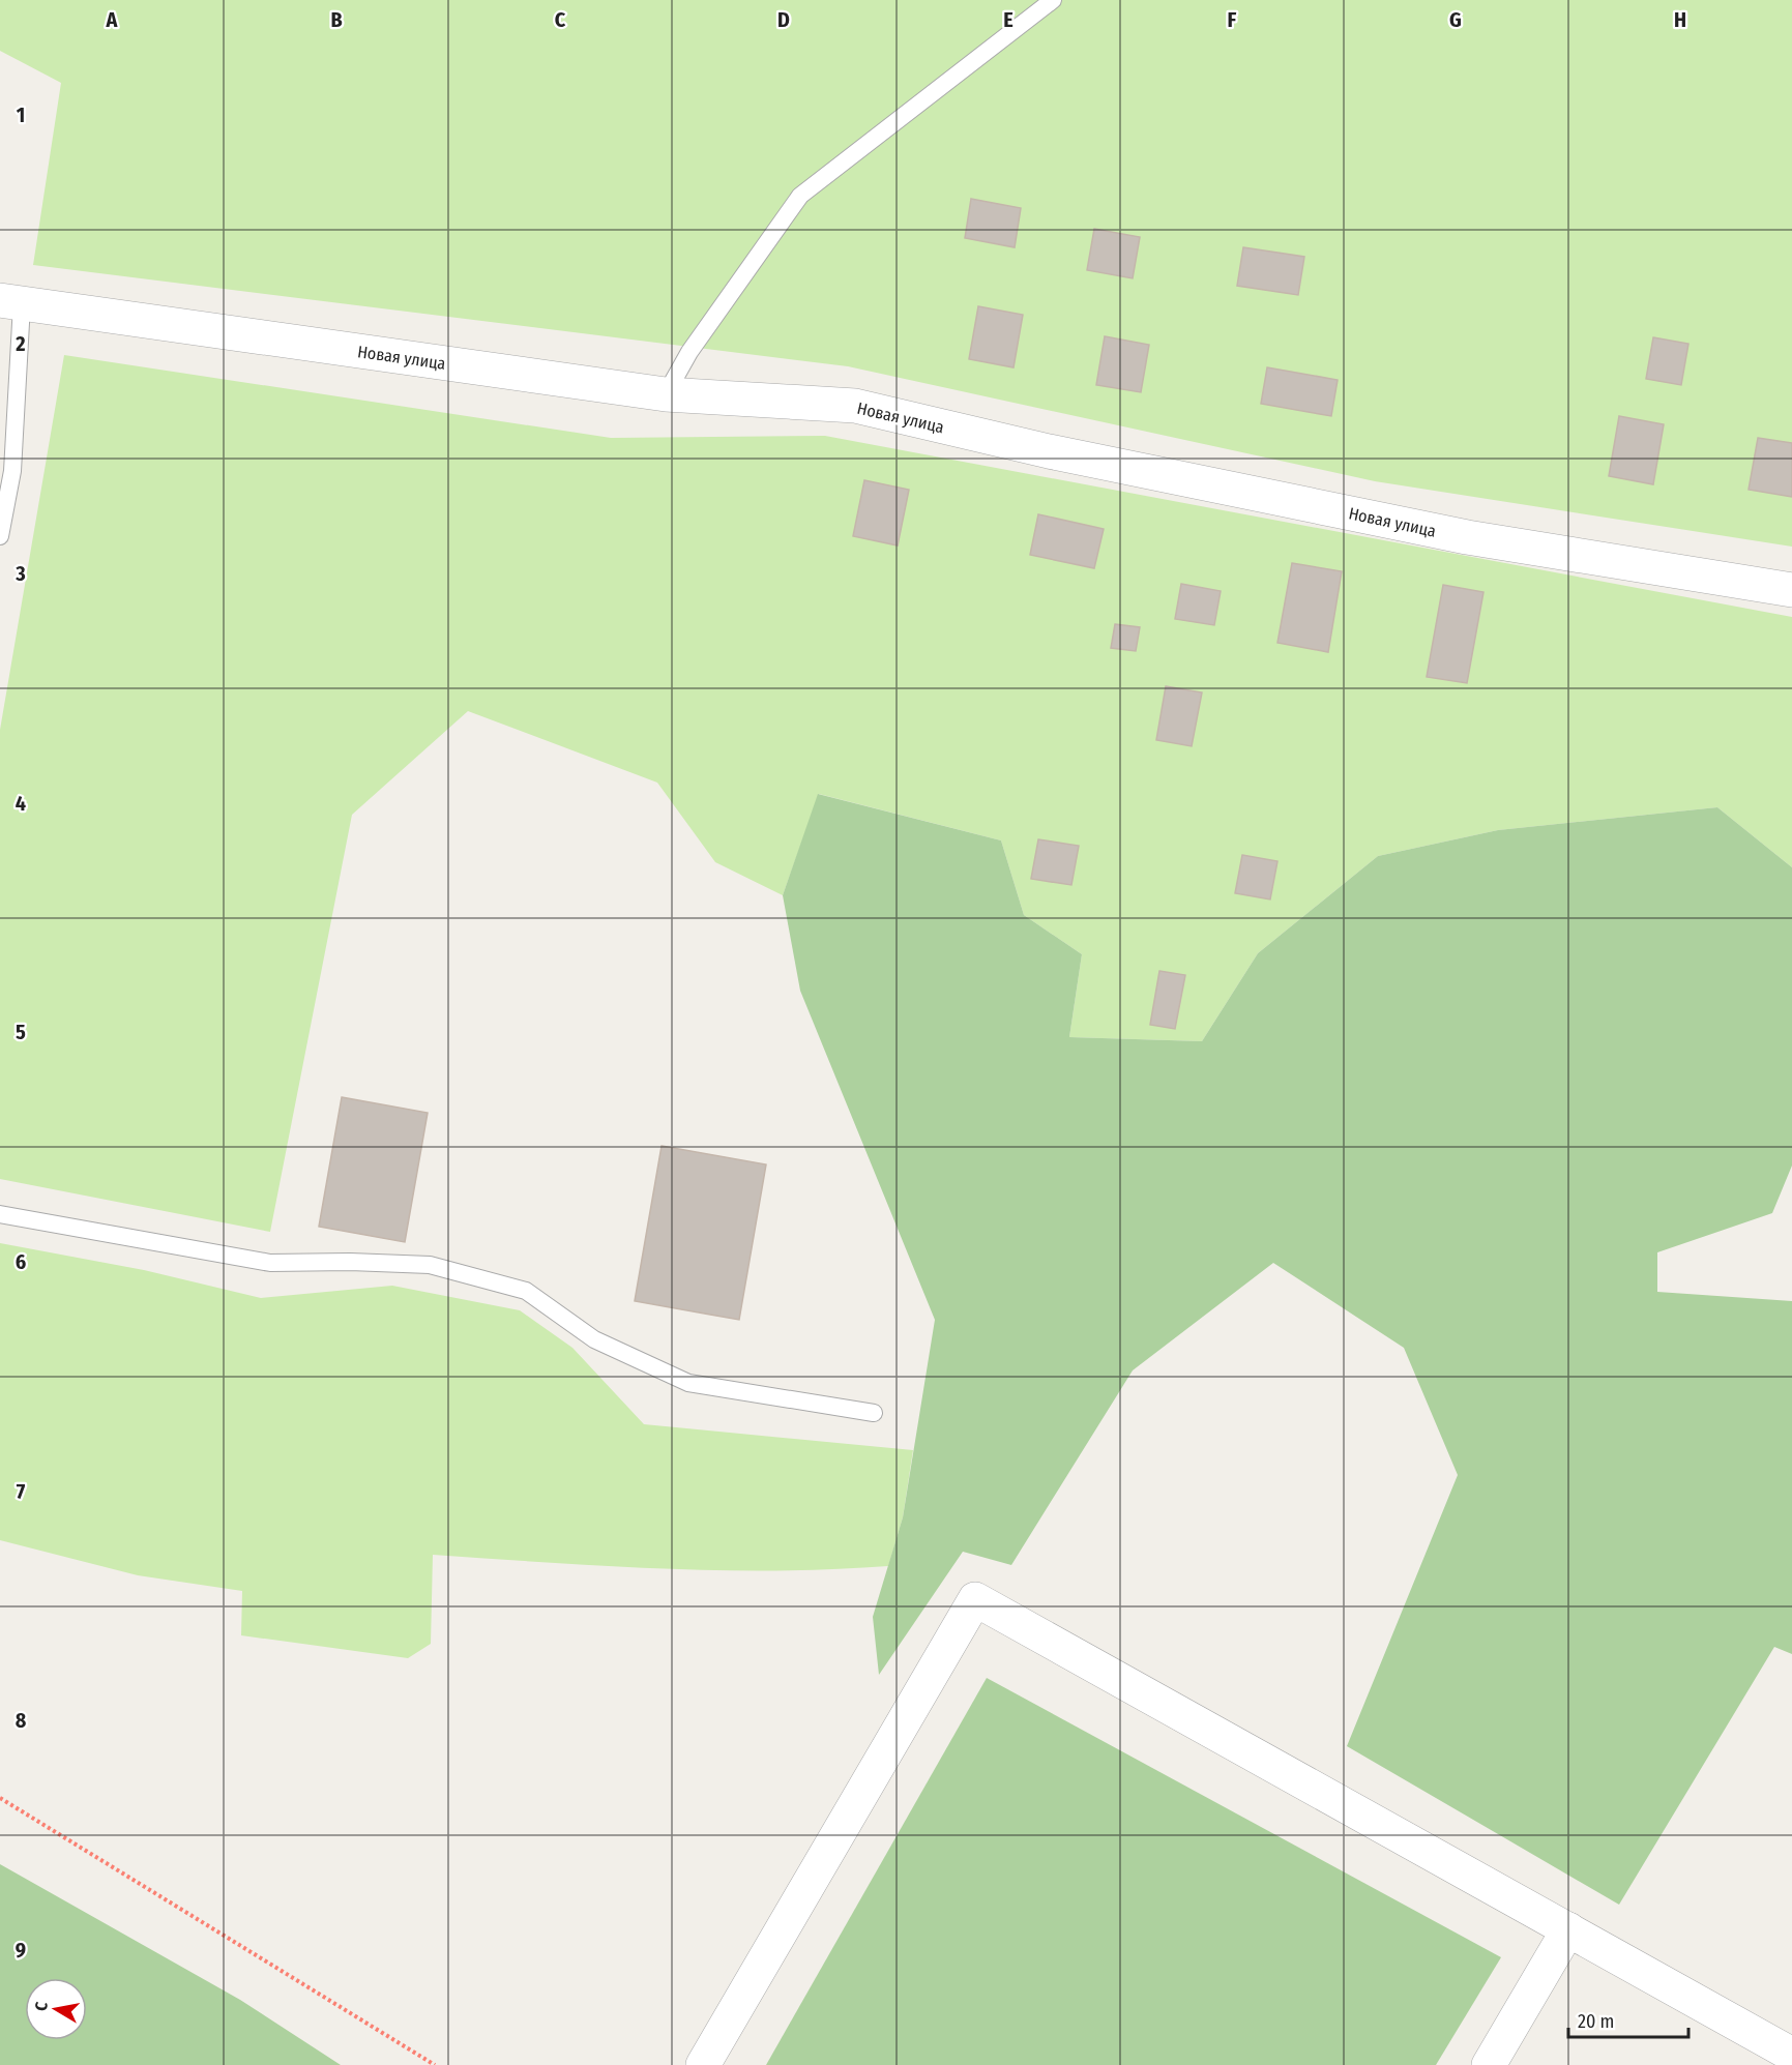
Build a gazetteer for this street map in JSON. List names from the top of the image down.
{
  "streets": {
    "street": ["Новая улица"]
  },
  "scale_bar": "20 m",
  "north": "left",
  "grid": {
    "columns": [
      "A",
      "B",
      "C",
      "D",
      "E",
      "F",
      "G",
      "H"
    ],
    "rows": [
      "1",
      "2",
      "3",
      "4",
      "5",
      "6",
      "7",
      "8",
      "9"
    ]
  }
}
